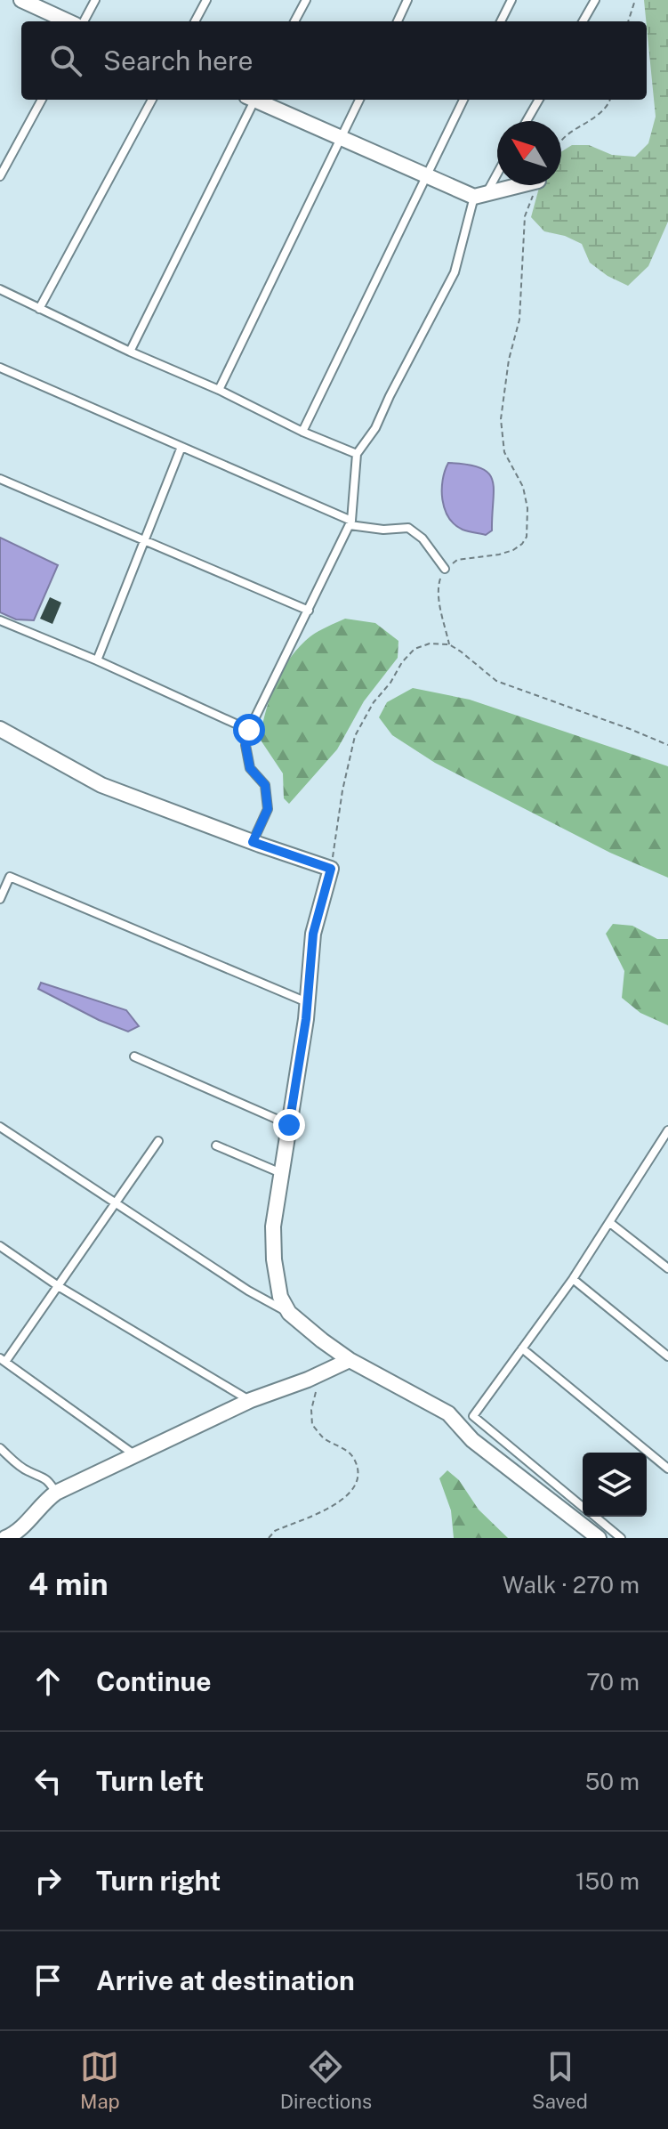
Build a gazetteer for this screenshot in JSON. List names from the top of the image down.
{
  "north": "top left",
  "page": {
    "search": "Search here",
    "heading": ["4 min", "Walk · 270 m"],
    "list": [
      ["Continue", "70 m"],
      ["Turn left", "50 m"],
      ["Turn right", "150 m"],
      "Arrive at destination"
    ],
    "nav": ["Map", "Directions", "Saved"]
  }
}
